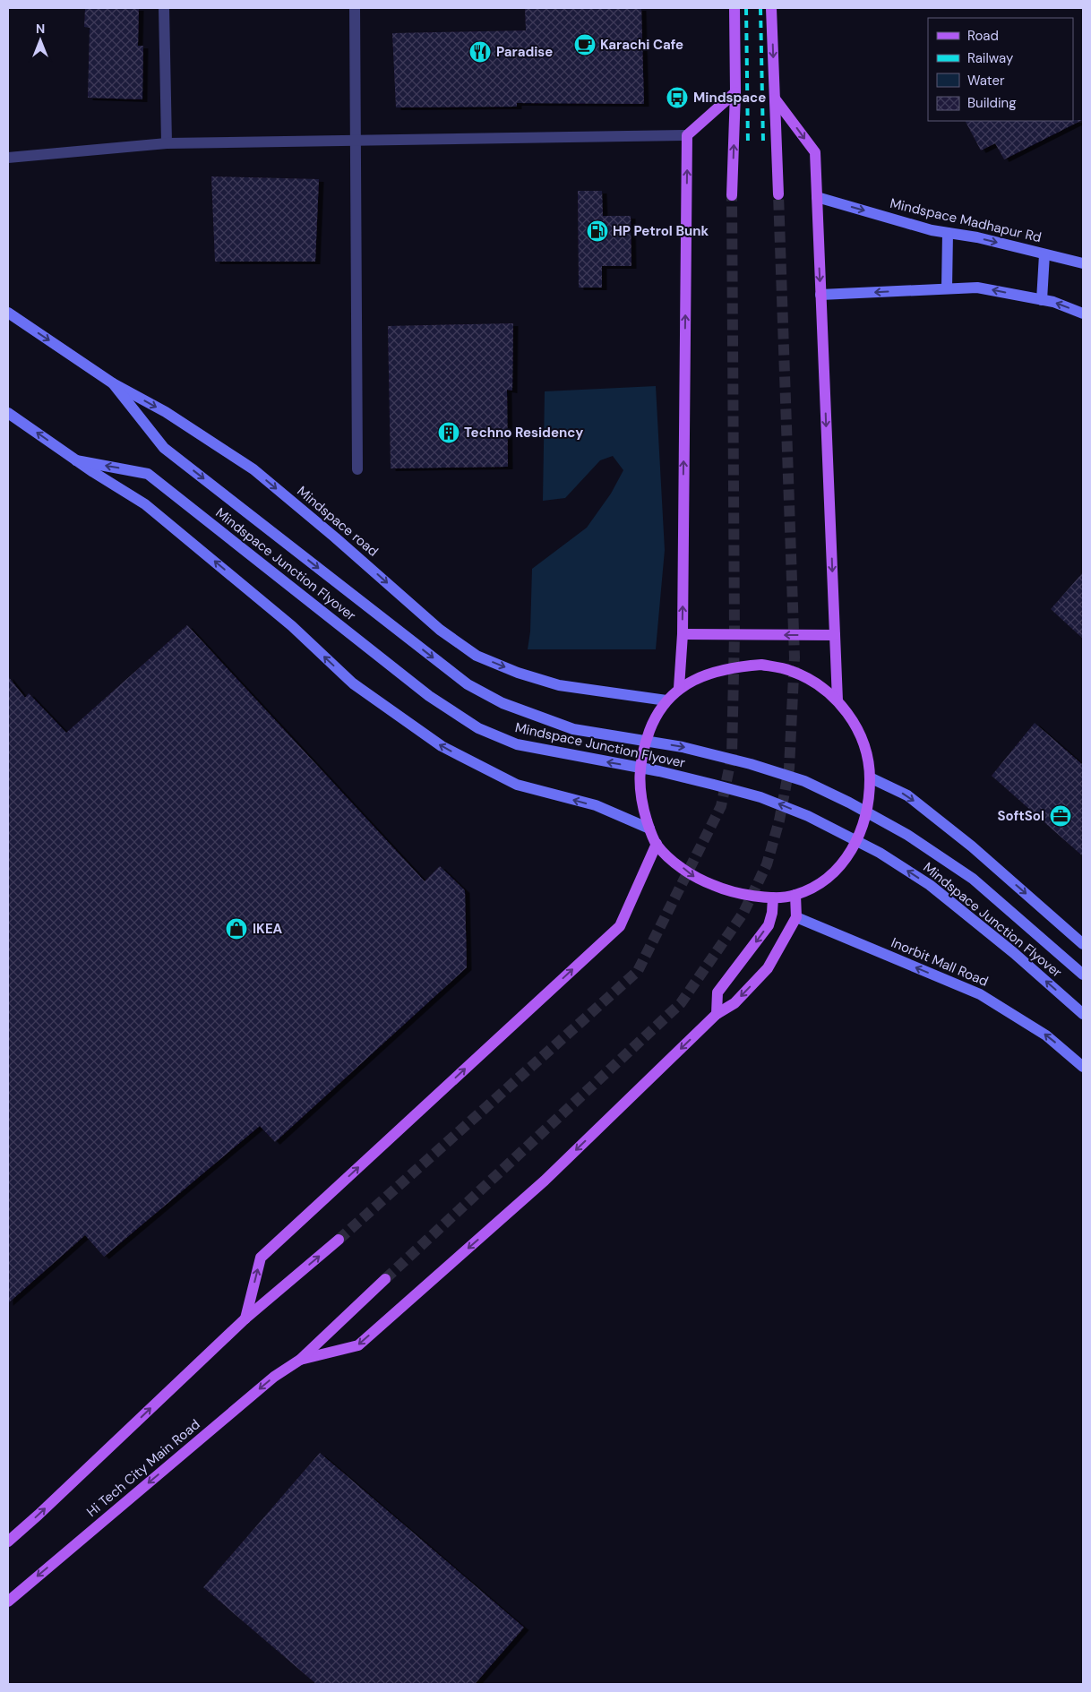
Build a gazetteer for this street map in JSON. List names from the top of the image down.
{
  "streets": {
    "main road": [
      "Mindspace Madhapur Rd",
      "Mindspace road",
      "Mindspace Junction Flyover",
      "Inorbit Mall Road",
      "Hi Tech City Main Road"
    ]
  },
  "crossings": [
    ["Mindspace road", "Mindspace Junction Flyover"]
  ],
  "one_way": ["Inorbit Mall Road"],
  "places": {
    "cafe": ["Karachi Cafe"],
    "restaurant": ["Paradise"],
    "bus stop": ["Mindspace"],
    "fuel station": ["HP Petrol Bunk"],
    "building": ["Techno Residency"],
    "office": ["SoftSol"],
    "shop": ["IKEA"]
  },
  "legend": [
    "Road",
    "Railway",
    "Water",
    "Building"
  ],
  "north": "top"
}
